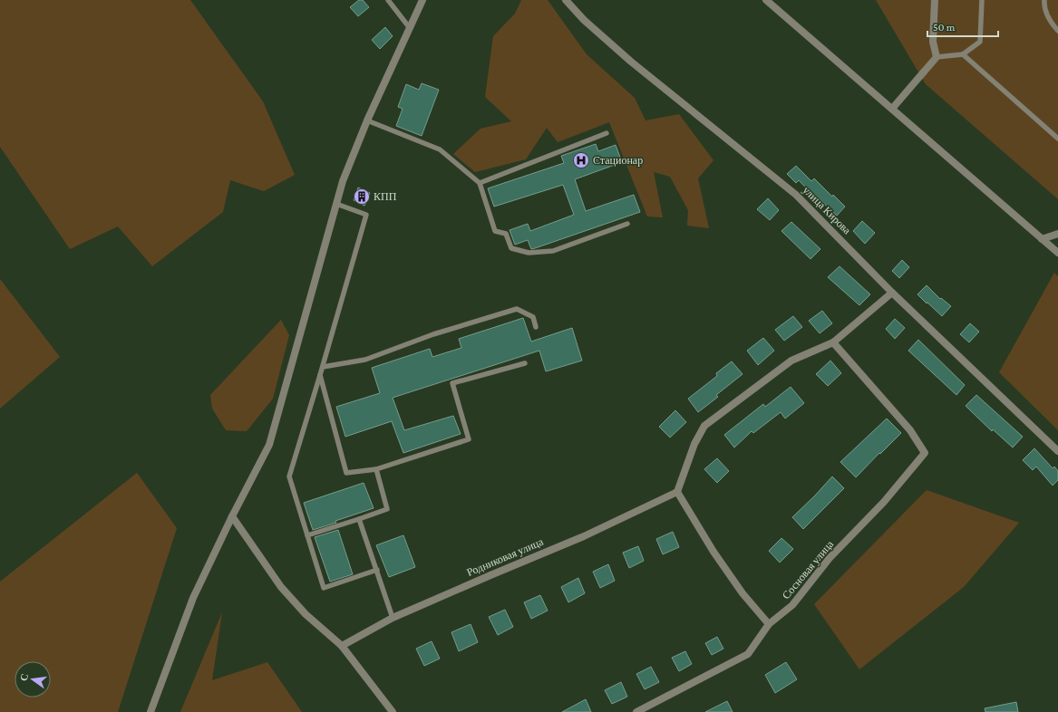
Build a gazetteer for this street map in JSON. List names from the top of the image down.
{
  "streets": {
    "street": ["улица Кирова", "Родниковая улица", "Сосновая улица"]
  },
  "places": {
    "hospital": ["Стационар"],
    "building": ["КПП"]
  },
  "scale_bar": "50 m",
  "north": "left"
}
